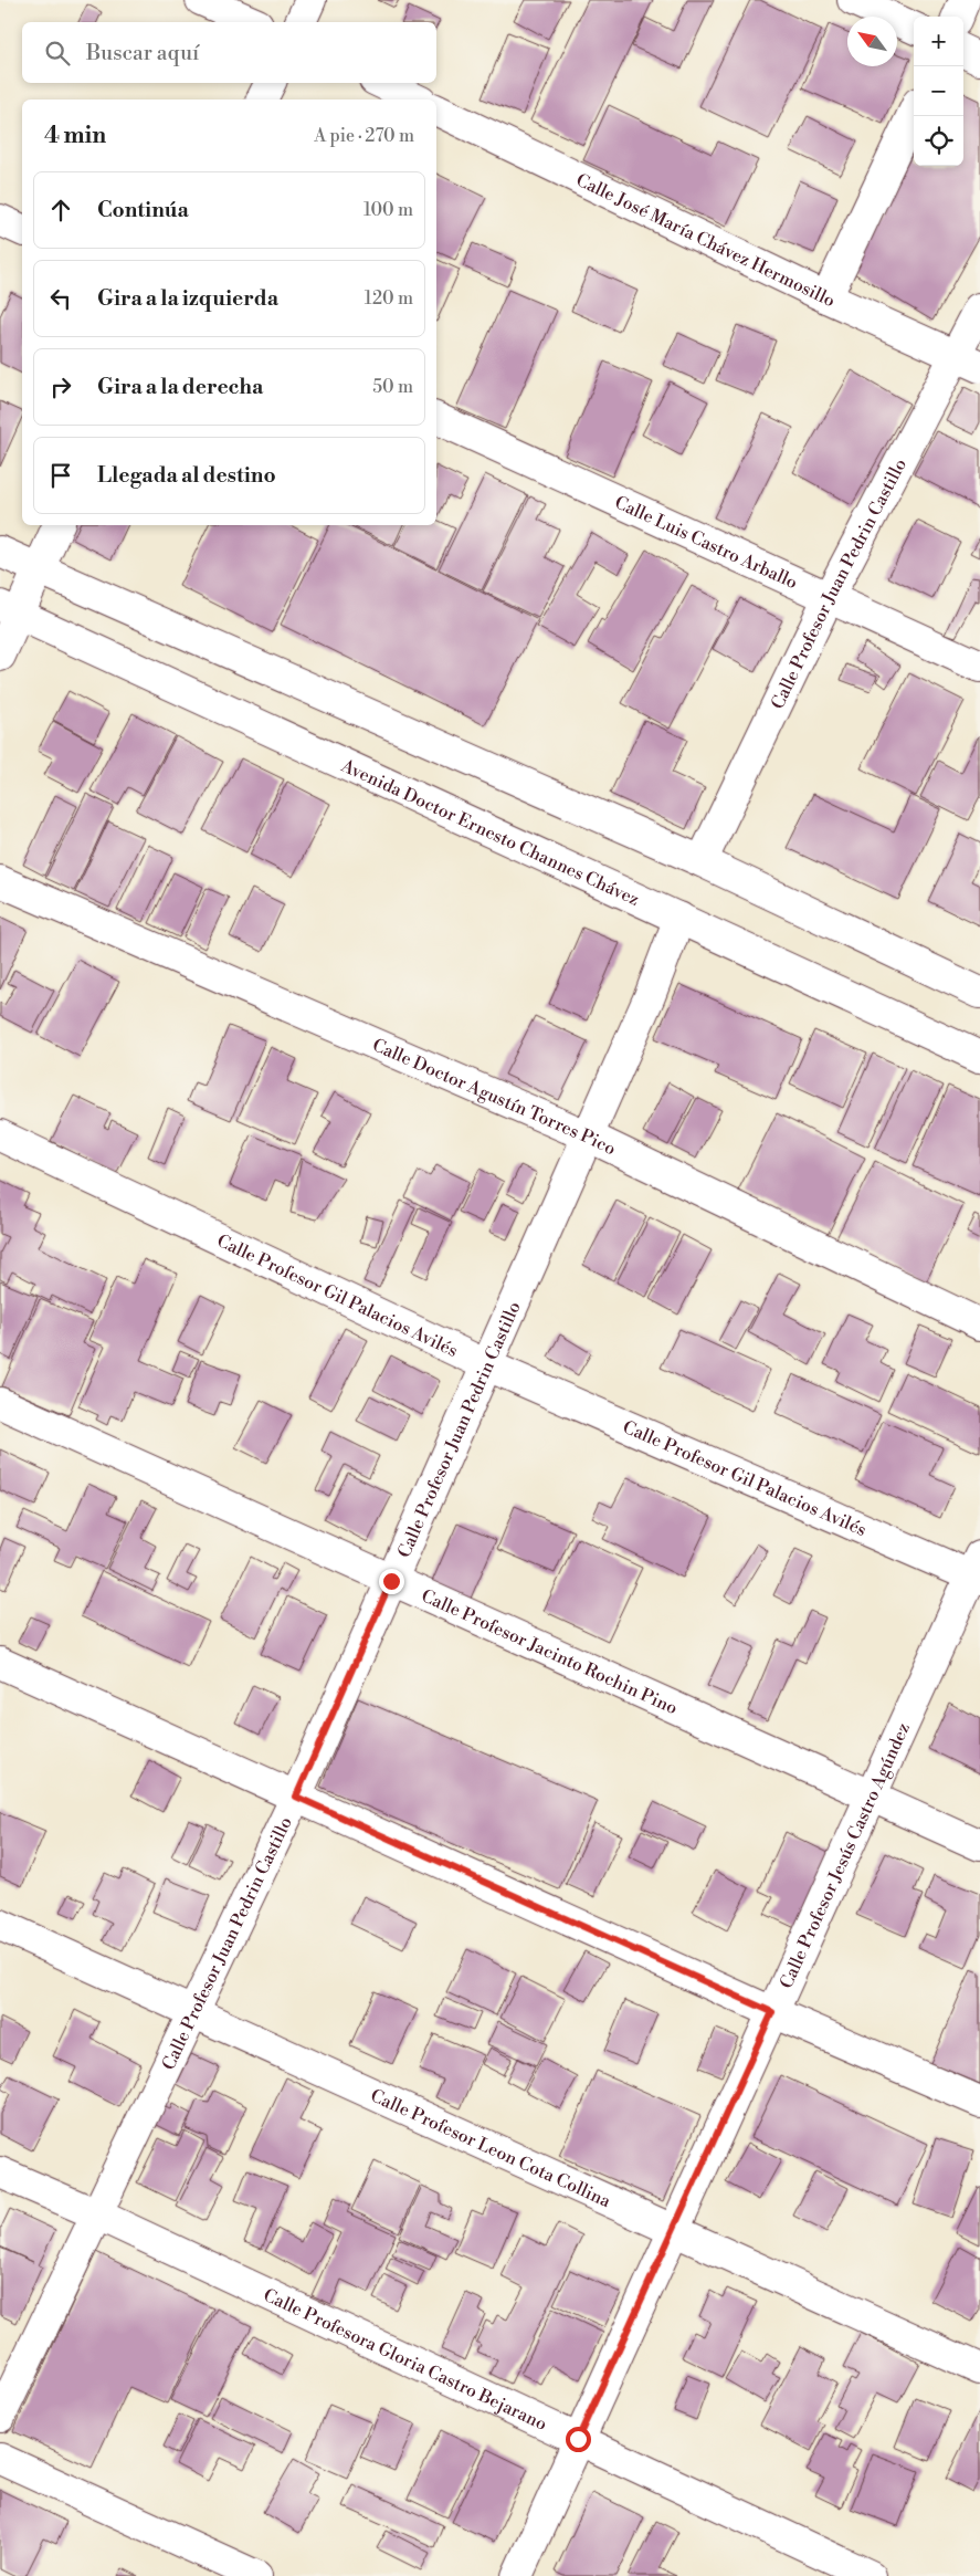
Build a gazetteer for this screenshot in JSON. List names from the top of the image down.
{
  "streets": {
    "street": [
      "Calle José María Chávez Hermosillo",
      "Calle Luis Castro Arballo",
      "Calle Profesor Juan Pedrin Castillo",
      "Avenida Doctor Ernesto Channes Chávez",
      "Calle Doctor Agustín Torres Pico",
      "Calle Profesor Gil Palacios Avilés",
      "Calle Profesor Jacinto Rochin Pino",
      "Calle Profesor Jesús Castro Agúndez",
      "Calle Profesor Leon Cota Collina",
      "Calle Profesora Gloria Castro Bejarano"
    ]
  },
  "crossings": [
    ["Calle José María Chávez Hermosillo", "Calle Profesor Juan Pedrin Castillo"],
    ["Calle Luis Castro Arballo", "Calle Profesor Juan Pedrin Castillo"],
    ["Calle Profesor Juan Pedrin Castillo", "Avenida Doctor Ernesto Channes Chávez"],
    ["Calle Profesor Juan Pedrin Castillo", "Calle Doctor Agustín Torres Pico"],
    ["Calle Profesor Juan Pedrin Castillo", "Calle Profesor Gil Palacios Avilés"],
    ["Calle Profesor Juan Pedrin Castillo", "Calle Profesor Jacinto Rochin Pino"],
    ["Calle Profesor Juan Pedrin Castillo", "Calle Profesor Leon Cota Collina"],
    ["Calle Profesor Juan Pedrin Castillo", "Calle Profesora Gloria Castro Bejarano"],
    ["Calle Profesor Gil Palacios Avilés", "Calle Profesor Jesús Castro Agúndez"],
    ["Calle Profesor Jacinto Rochin Pino", "Calle Profesor Jesús Castro Agúndez"],
    ["Calle Profesor Jesús Castro Agúndez", "Calle Profesor Leon Cota Collina"],
    ["Calle Profesor Jesús Castro Agúndez", "Calle Profesora Gloria Castro Bejarano"]
  ],
  "north": "top left",
  "page": {
    "map_buttons": ["+", "−"],
    "search": "Buscar aquí",
    "heading": ["4 min", "A pie · 270 m"],
    "list": [
      ["Continúa", "100 m"],
      ["Gira a la izquierda", "120 m"],
      ["Gira a la derecha", "50 m"],
      "Llegada al destino"
    ]
  }
}
